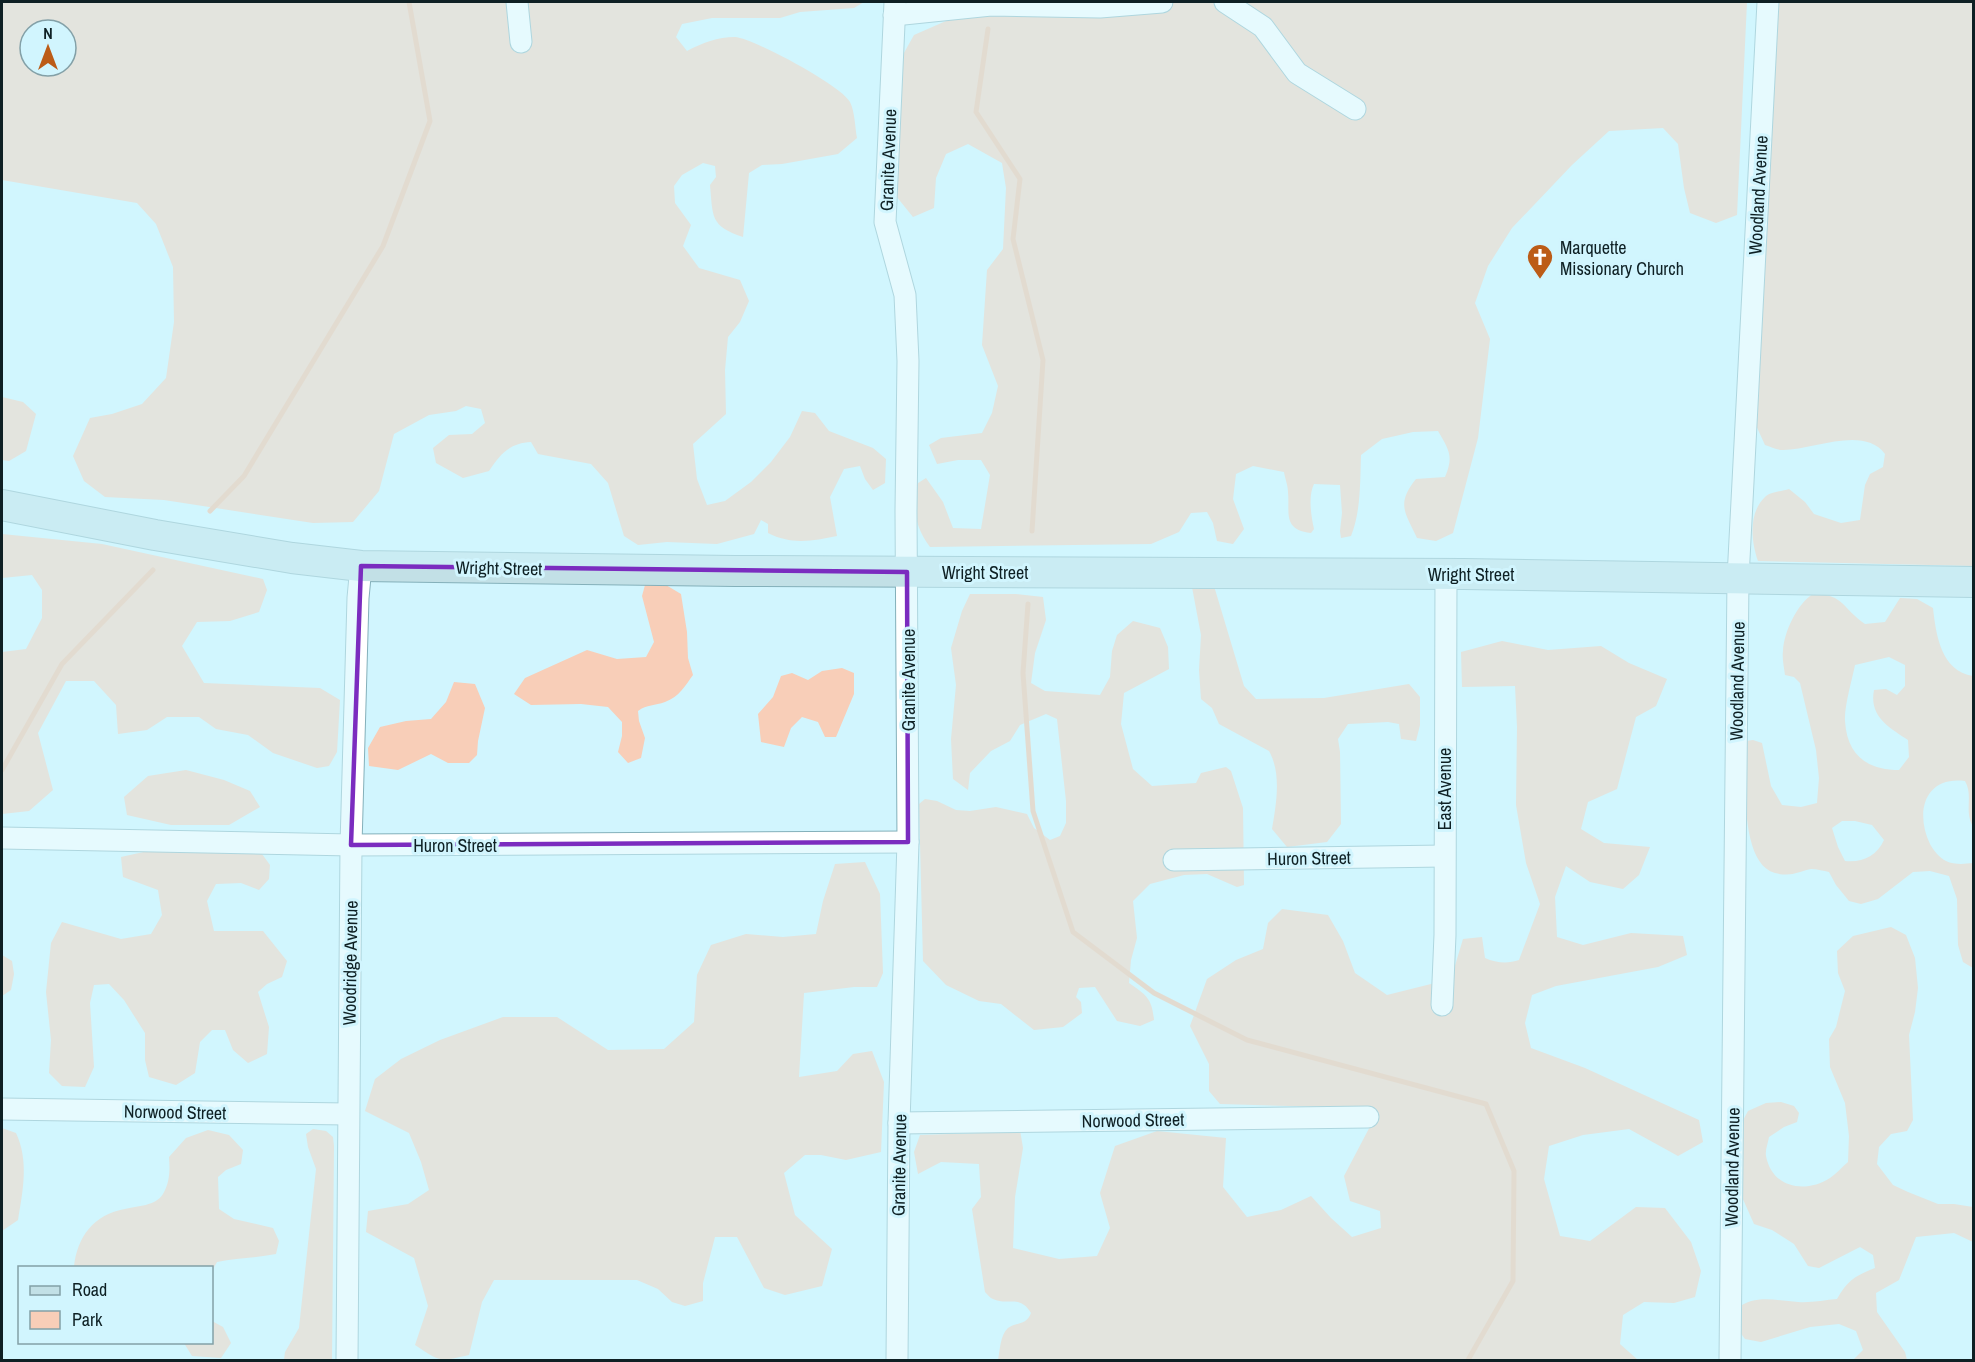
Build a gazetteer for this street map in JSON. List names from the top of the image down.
{
  "streets": {
    "main road": ["Wright Street"],
    "street": [
      "Granite Avenue",
      "Woodland Avenue",
      "East Avenue",
      "Huron Street",
      "Woodridge Avenue",
      "Norwood Street"
    ]
  },
  "crossings": [
    ["Granite Avenue", "Wright Street"],
    ["Granite Avenue", "Huron Street"],
    ["Granite Avenue", "Norwood Street"],
    ["Woodland Avenue", "Wright Street"],
    ["Wright Street", "East Avenue"],
    ["Wright Street", "Woodridge Avenue"],
    ["East Avenue", "Huron Street"],
    ["Huron Street", "Woodridge Avenue"],
    ["Woodridge Avenue", "Norwood Street"]
  ],
  "places": {
    "church": ["Marquette Missionary Church"]
  },
  "legend": ["Road", "Park"],
  "north": "top"
}
